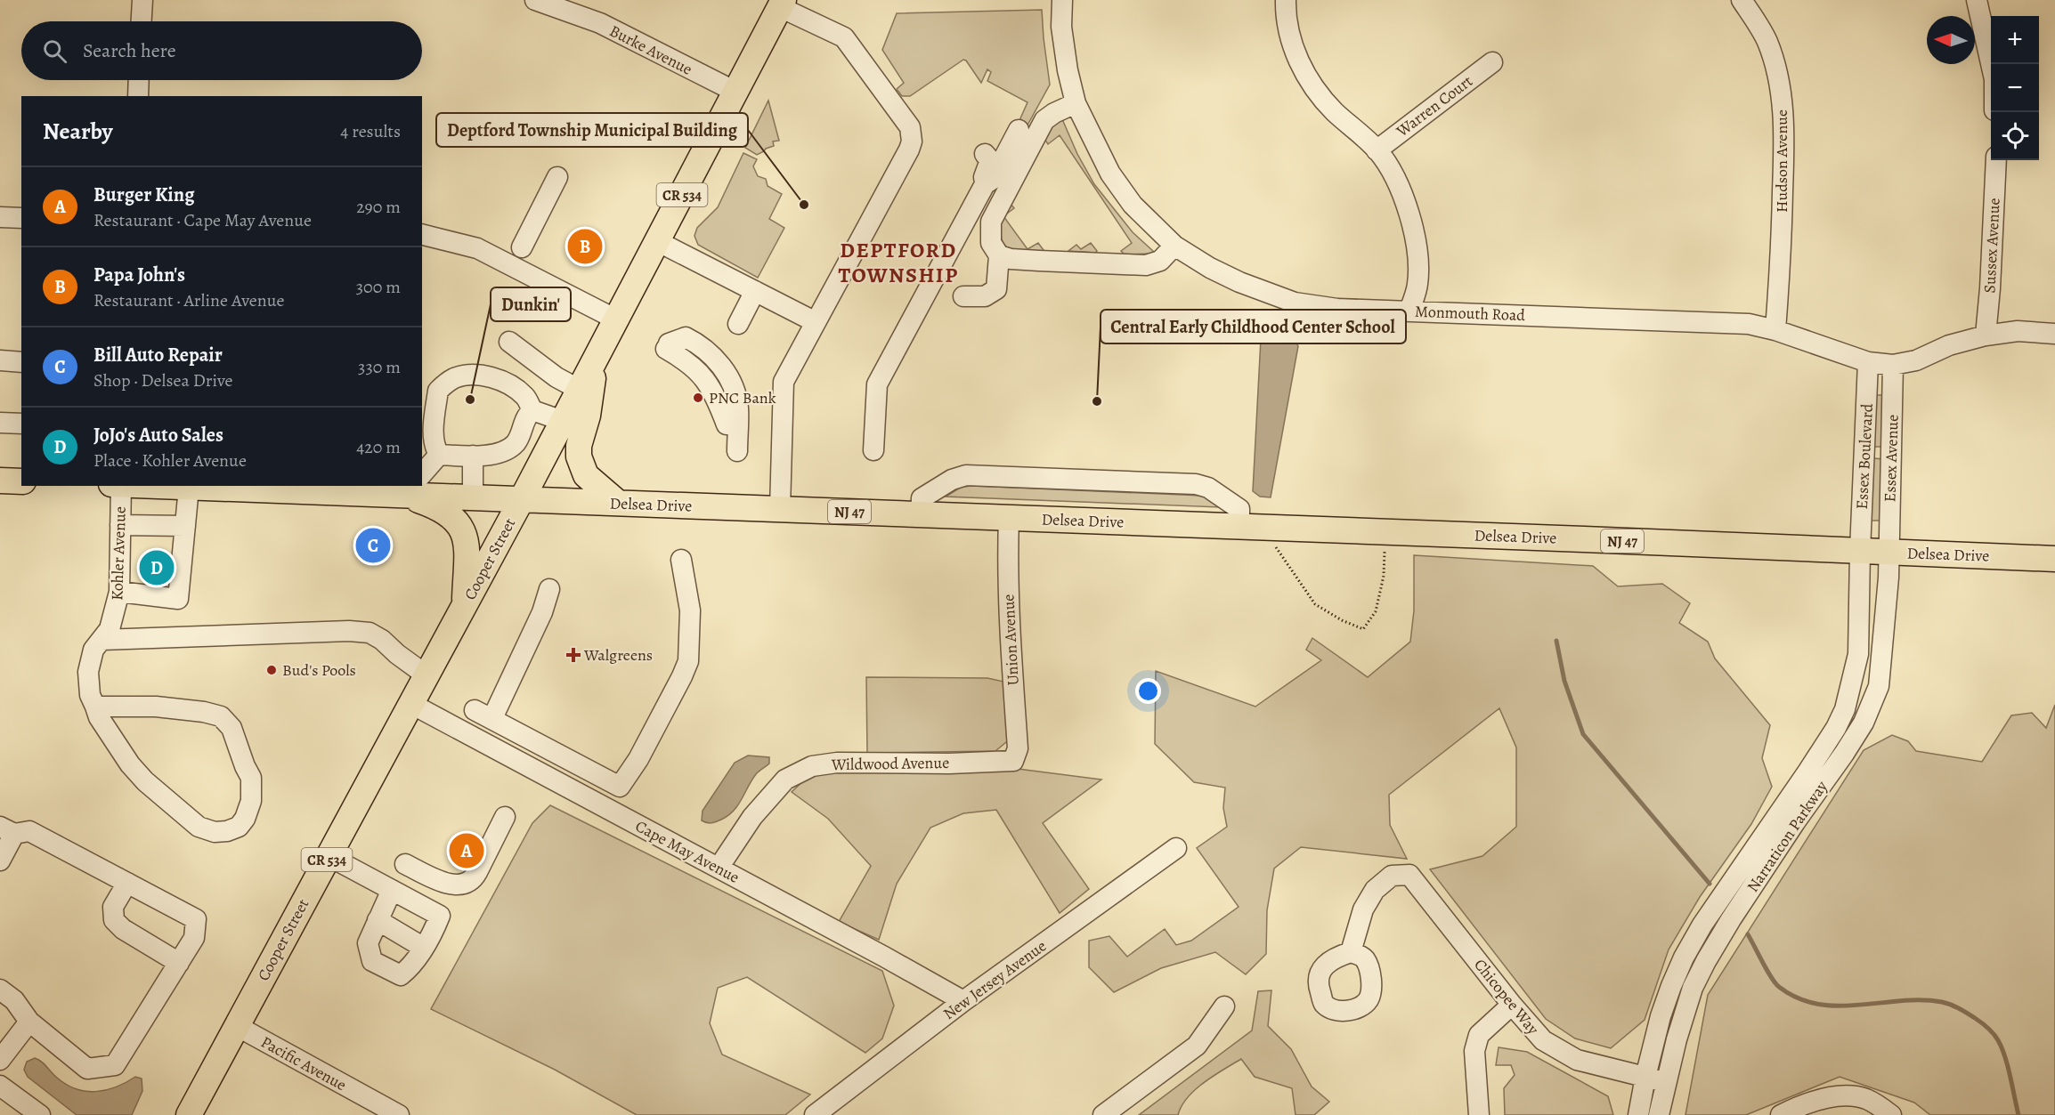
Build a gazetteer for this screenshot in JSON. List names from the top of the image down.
{
  "streets": {
    "main road": [
      "CR 534",
      "Delsea Drive",
      "NJ 47",
      "Cooper Street"
    ],
    "street": [
      "Burke Avenue",
      "Warren Court",
      "Hudson Avenue",
      "Sussex Avenue",
      "Monmouth Road",
      "Essex Boulevard",
      "Essex Avenue",
      "Kohler Avenue",
      "Union Avenue",
      "Wildwood Avenue",
      "Narraticon Parkway",
      "Cape May Avenue",
      "New Jersey Avenue",
      "Chicopee Way",
      "Pacific Avenue"
    ]
  },
  "crossings": [
    ["Burke Avenue", "Cooper Street"],
    ["Hudson Avenue", "Monmouth Road"],
    ["Sussex Avenue", "Monmouth Road"],
    ["Monmouth Road", "Essex Boulevard"],
    ["Monmouth Road", "Essex Avenue"],
    ["Essex Boulevard", "Delsea Drive"],
    ["Essex Boulevard", "Narraticon Parkway"],
    ["Essex Avenue", "Delsea Drive"],
    ["Essex Avenue", "Narraticon Parkway"],
    ["Delsea Drive", "Cooper Street"],
    ["Delsea Drive", "Union Avenue"],
    ["Delsea Drive", "Narraticon Parkway"],
    ["Cooper Street", "Cape May Avenue"],
    ["Cooper Street", "Pacific Avenue"],
    ["Union Avenue", "Wildwood Avenue"],
    ["Wildwood Avenue", "Cape May Avenue"],
    ["Narraticon Parkway", "Chicopee Way"],
    ["Cape May Avenue", "New Jersey Avenue"]
  ],
  "districts": ["DEPTFORD TOWNSHIP"],
  "places": {
    "other": [
      "Deptford Township Municipal Building",
      "PNC Bank",
      "Dunkin'",
      "Central Early Childhood Center School",
      "Bud's Pools"
    ],
    "health": ["Walgreens"]
  },
  "north": "left",
  "page": {
    "map_buttons": ["+", "−"],
    "search": "Search here",
    "heading": ["Nearby", "4 results"],
    "list": [
      {
        "mark": "A",
        "name": "Burger King",
        "note": "Restaurant · Cape May Avenue",
        "value": "290 m"
      },
      {
        "mark": "B",
        "name": "Papa John's",
        "note": "Restaurant · Arline Avenue",
        "value": "300 m"
      },
      {
        "mark": "C",
        "name": "Bill Auto Repair",
        "note": "Shop · Delsea Drive",
        "value": "330 m"
      },
      {
        "mark": "D",
        "name": "JoJo's Auto Sales",
        "note": "Place · Kohler Avenue",
        "value": "420 m"
      }
    ],
    "pins": [
      "B",
      "C",
      "D",
      "A"
    ]
  }
}
